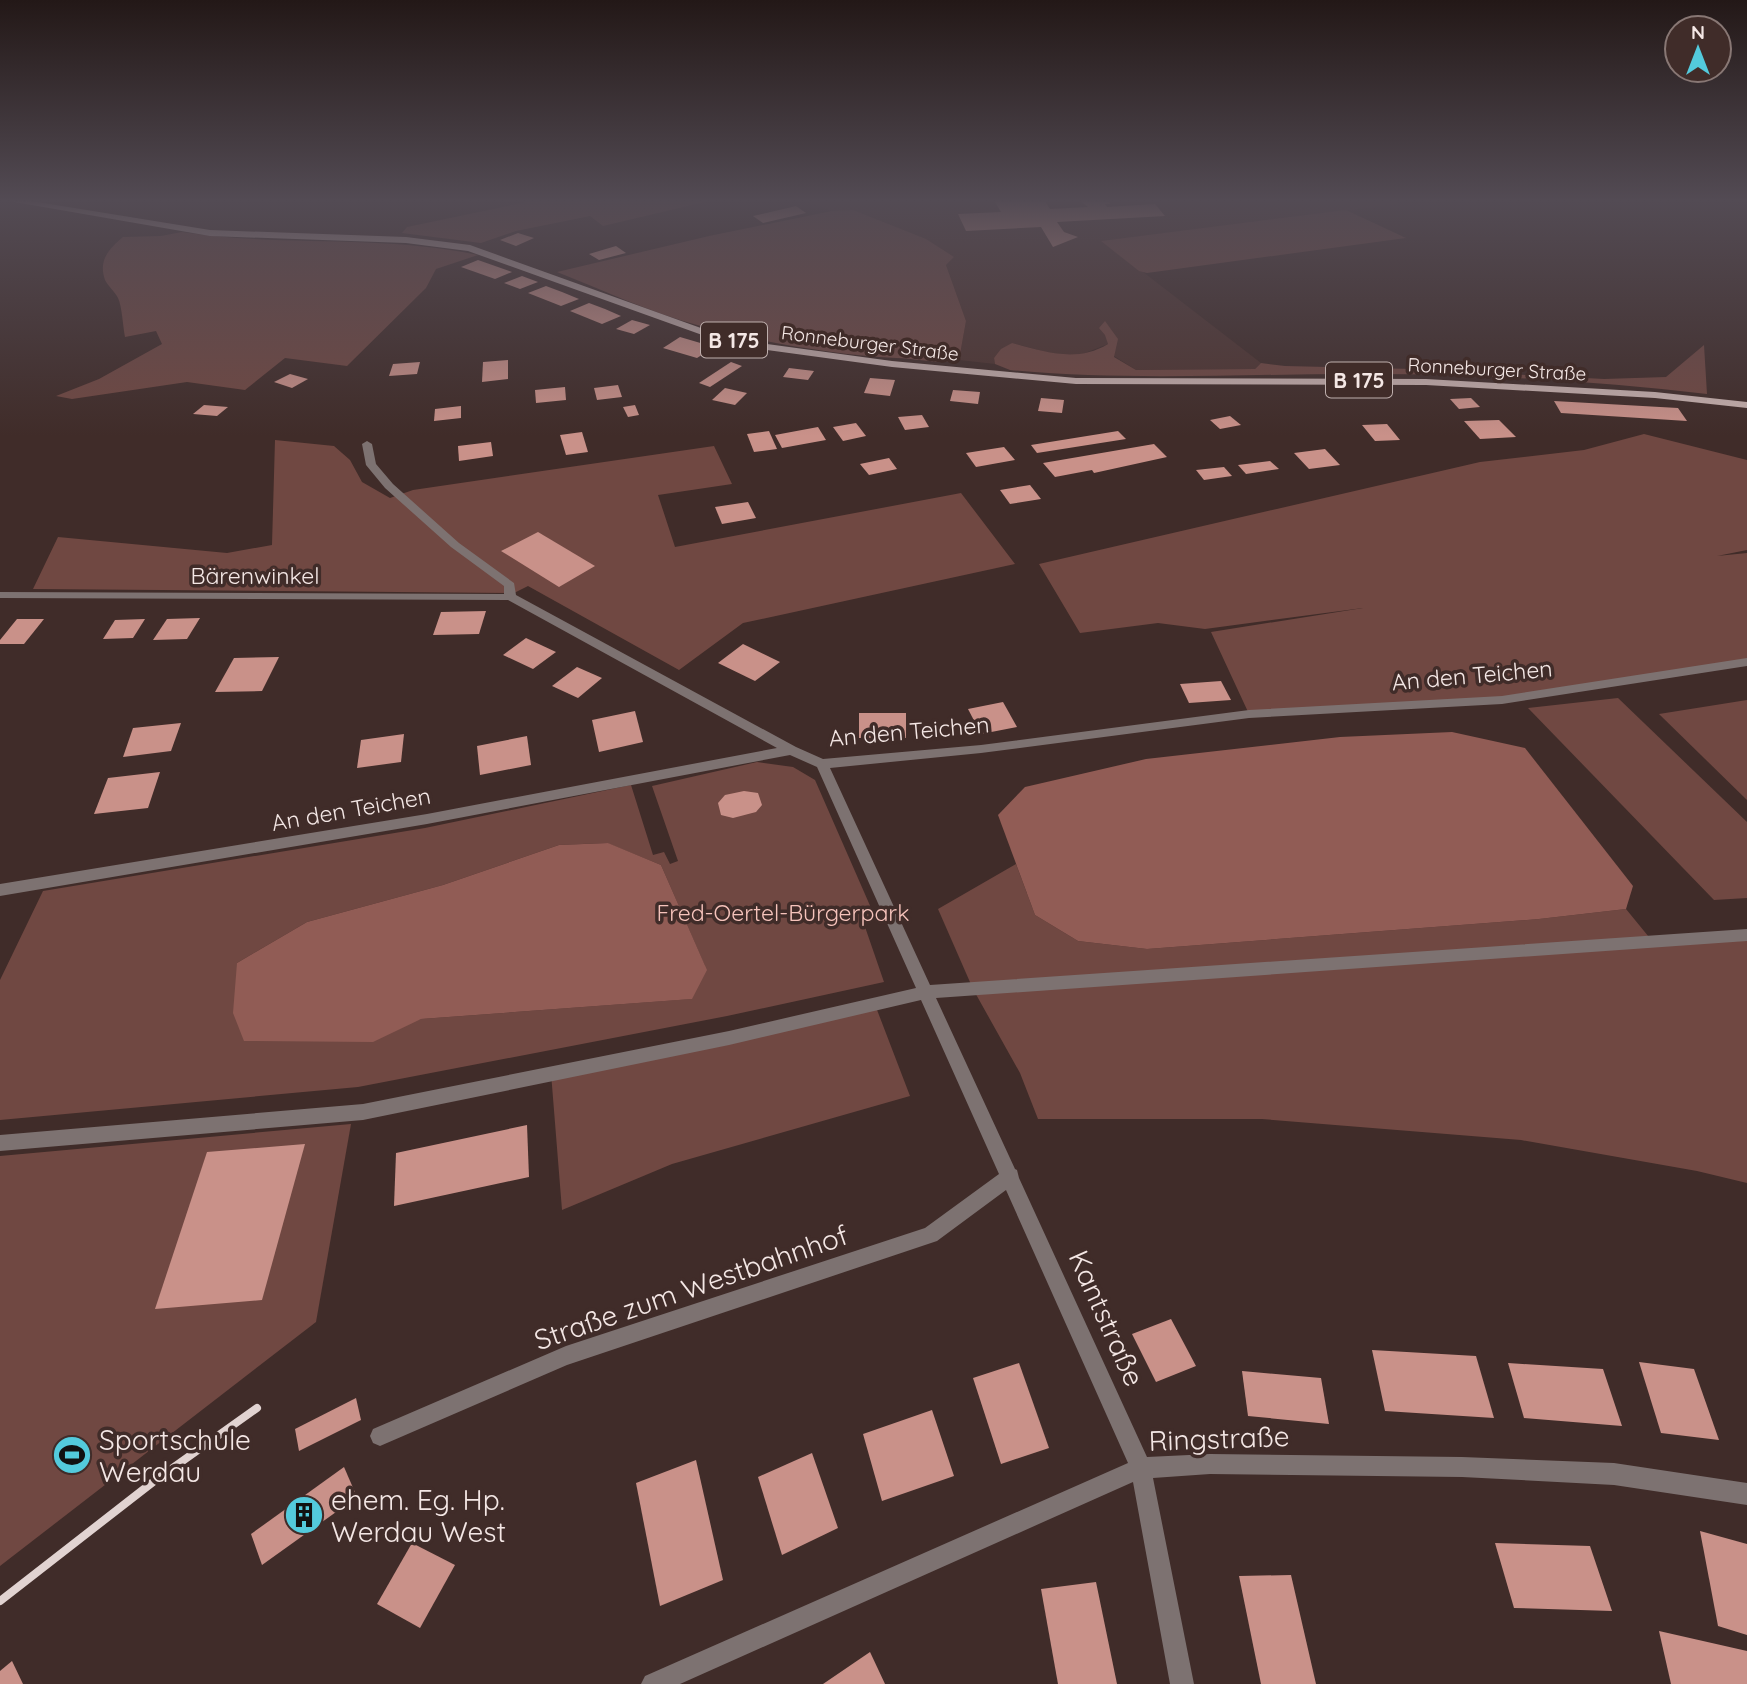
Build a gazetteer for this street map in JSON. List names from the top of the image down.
{
  "streets": {
    "main road": ["B 175", "Ronneburger Straße"],
    "street": [
      "Bärenwinkel",
      "An den Teichen",
      "Straße zum Westbahnhof",
      "Kantstraße",
      "Ringstraße"
    ]
  },
  "crossings": [
    ["Bärenwinkel", "An den Teichen"],
    ["An den Teichen", "Kantstraße"],
    ["Straße zum Westbahnhof", "Kantstraße"],
    ["Kantstraße", "Ringstraße"]
  ],
  "parks": ["Fred-Oertel-Bürgerpark"],
  "places": {
    "sports": ["Sportschule Werdau"],
    "building": ["ehem. Eg. Hp. Werdau West"]
  },
  "north": "top"
}
